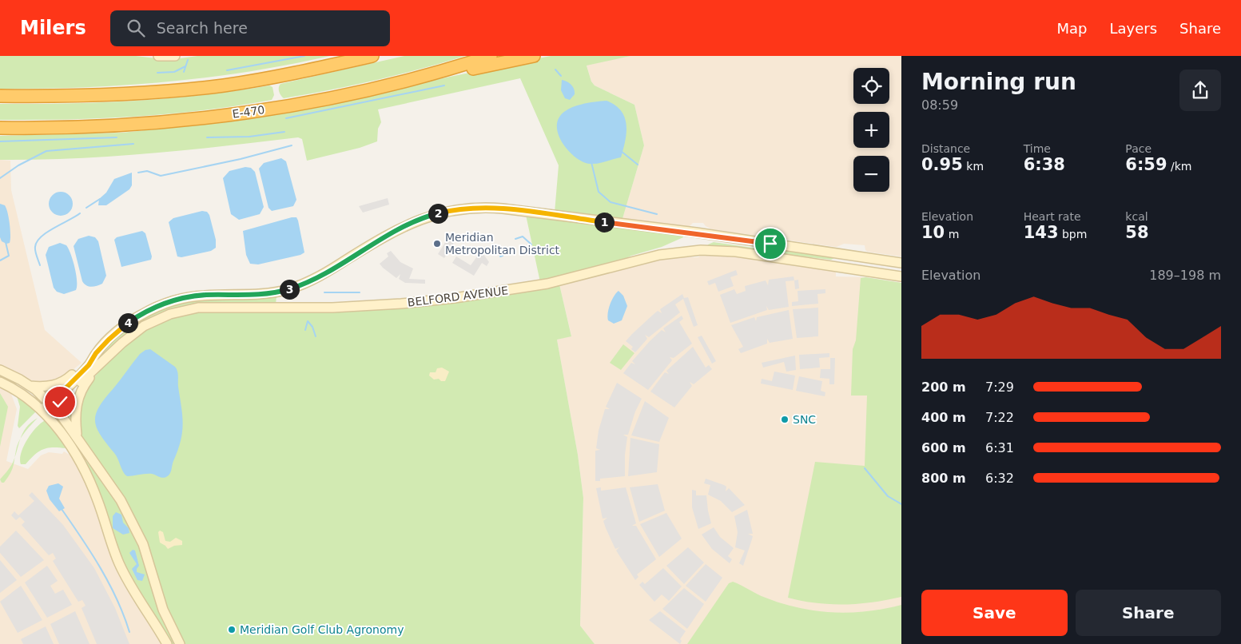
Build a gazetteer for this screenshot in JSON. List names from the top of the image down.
{
  "streets": {
    "highway": ["E-470"],
    "main road": ["BELFORD AVENUE"]
  },
  "places": ["Meridian Metropolitan District", "SNC", "Meridian Golf Club Agronomy"],
  "page": {
    "header": "Milers",
    "search": "Search here",
    "nav": ["Map", "Layers", "Share"],
    "heading": ["Morning run", "08:59"],
    "map_buttons": ["+", "−"],
    "stats": [
      ["Distance", "0.95 km"],
      ["Time", "6:38"],
      ["Pace", "6:59 /km"],
      ["Elevation", "10 m"],
      ["Heart rate", "143 bpm"],
      ["kcal", "58"]
    ],
    "pins": [
      "2",
      "1",
      "3",
      "4"
    ],
    "chart": ["Elevation", "189–198 m"],
    "list": [
      {
        "name": "200 m",
        "note": "7:29"
      },
      {
        "name": "400 m",
        "note": "7:22"
      },
      {
        "name": "600 m",
        "note": "6:31"
      },
      {
        "name": "800 m",
        "note": "6:32"
      }
    ],
    "buttons": ["Save", "Share"]
  }
}
